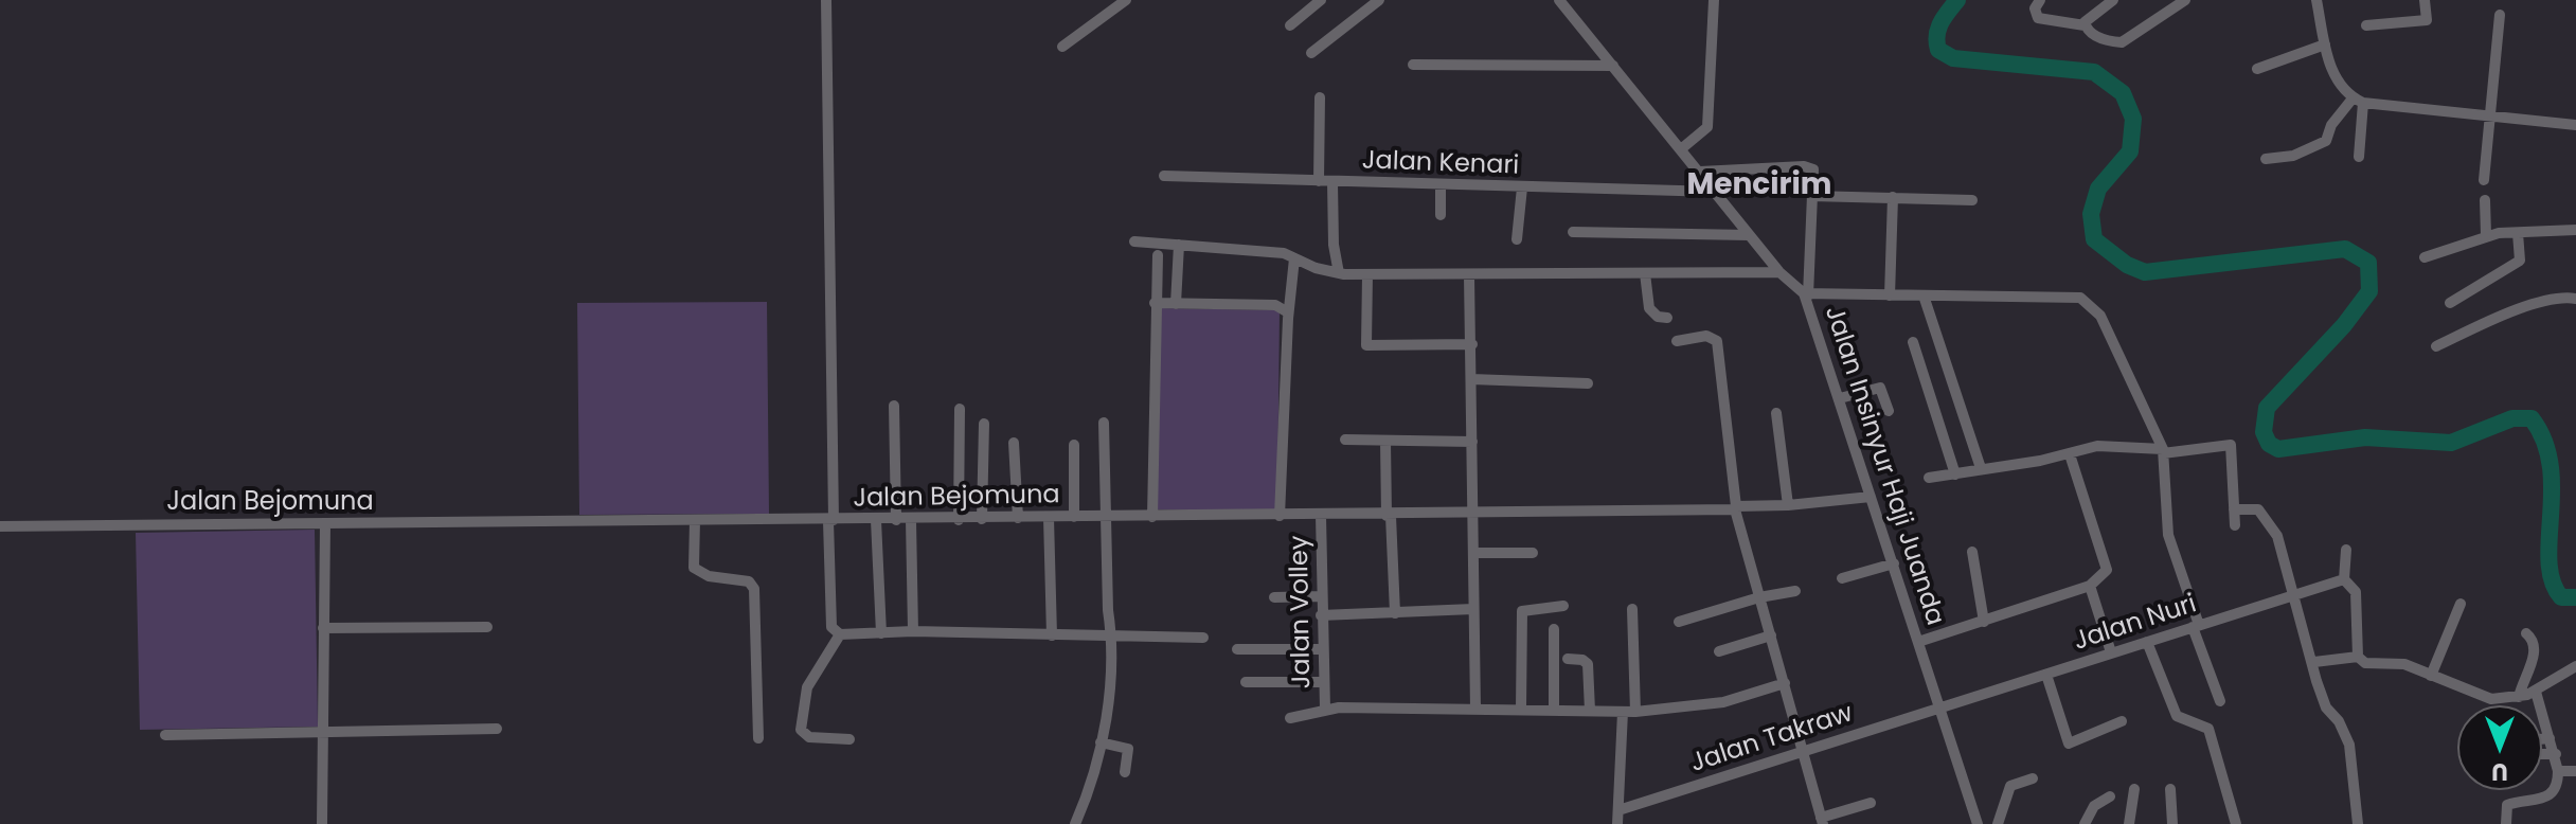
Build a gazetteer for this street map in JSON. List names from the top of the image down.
{
  "streets": {
    "street": [
      "Jalan Kenari",
      "Jalan Insinyur Haji Juanda",
      "Jalan Bejomuna",
      "Jalan Volley",
      "Jalan Nuri",
      "Jalan Takraw"
    ]
  },
  "crossings": [
    ["Jalan Kenari", "Jalan Insinyur Haji Juanda"],
    ["Jalan Insinyur Haji Juanda", "Jalan Bejomuna"],
    ["Jalan Insinyur Haji Juanda", "Jalan Nuri"],
    ["Jalan Insinyur Haji Juanda", "Jalan Takraw"],
    ["Jalan Bejomuna", "Jalan Volley"],
    ["Jalan Nuri", "Jalan Takraw"]
  ],
  "districts": ["Mencirim"],
  "north": "bottom"
}
